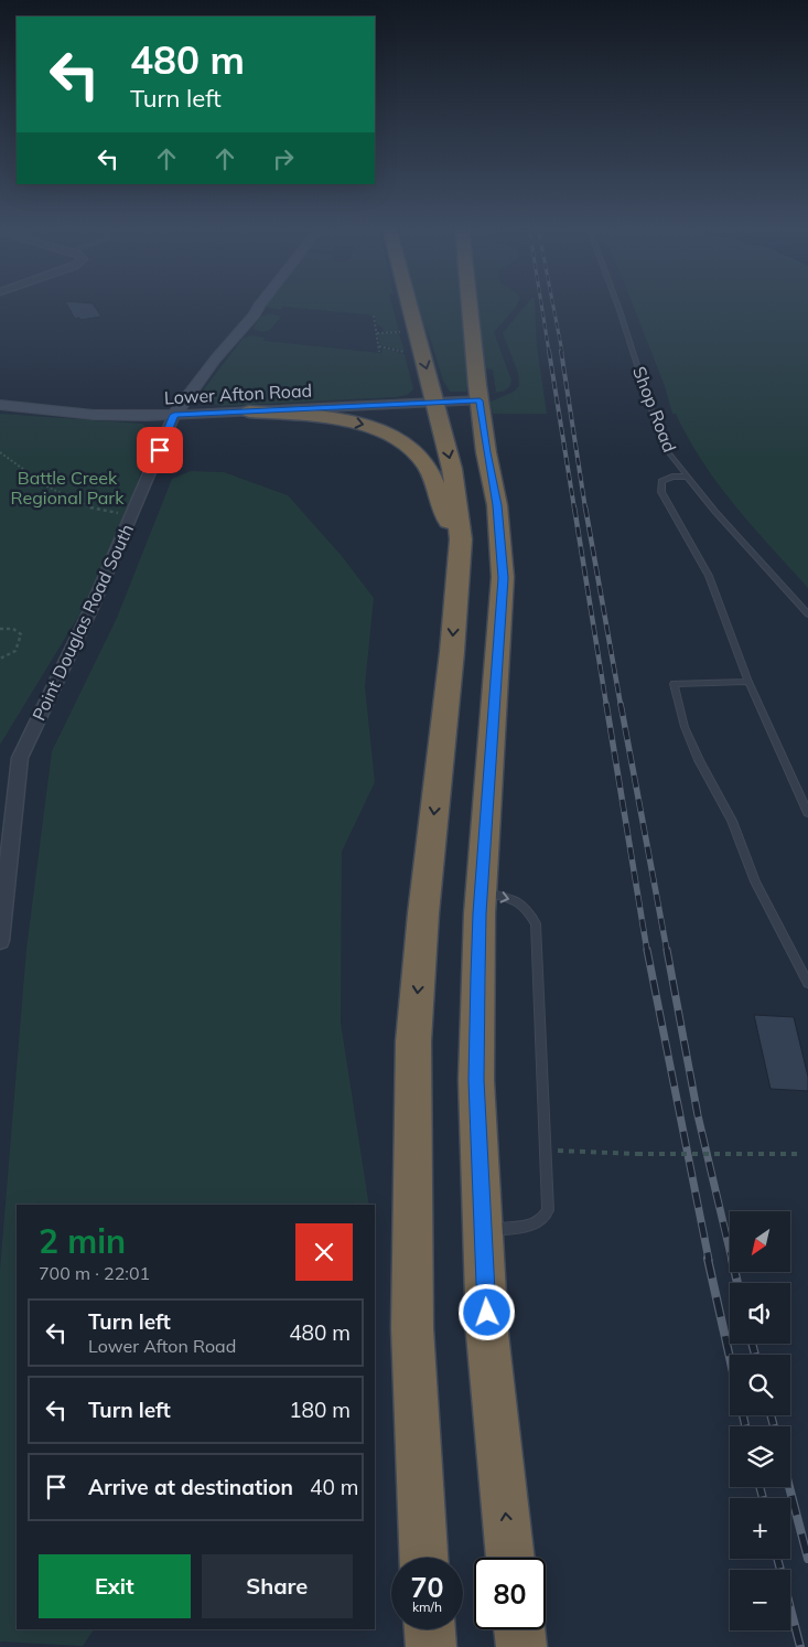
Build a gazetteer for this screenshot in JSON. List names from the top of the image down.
{
  "streets": {
    "street": ["Lower Afton Road", "Point Douglas Road South"],
    "lane": ["Shop Road"]
  },
  "crossings": [
    ["Lower Afton Road", "Point Douglas Road South"]
  ],
  "parks": ["Battle Creek Regional Park"],
  "north": "bottom left",
  "page": {
    "turn": ["480 m", "Turn left"],
    "heading": ["2 min", "700 m · 22:01"],
    "map_buttons": ["+", "−"],
    "list": [
      {
        "name": "Turn left",
        "note": "Lower Afton Road",
        "value": "480 m"
      },
      {
        "name": "Turn left",
        "value": "180 m"
      },
      {
        "name": "Arrive at destination",
        "value": "40 m"
      }
    ],
    "buttons": ["Exit", "Share"],
    "speed": "70 km/h",
    "limit": "80"
  }
}
